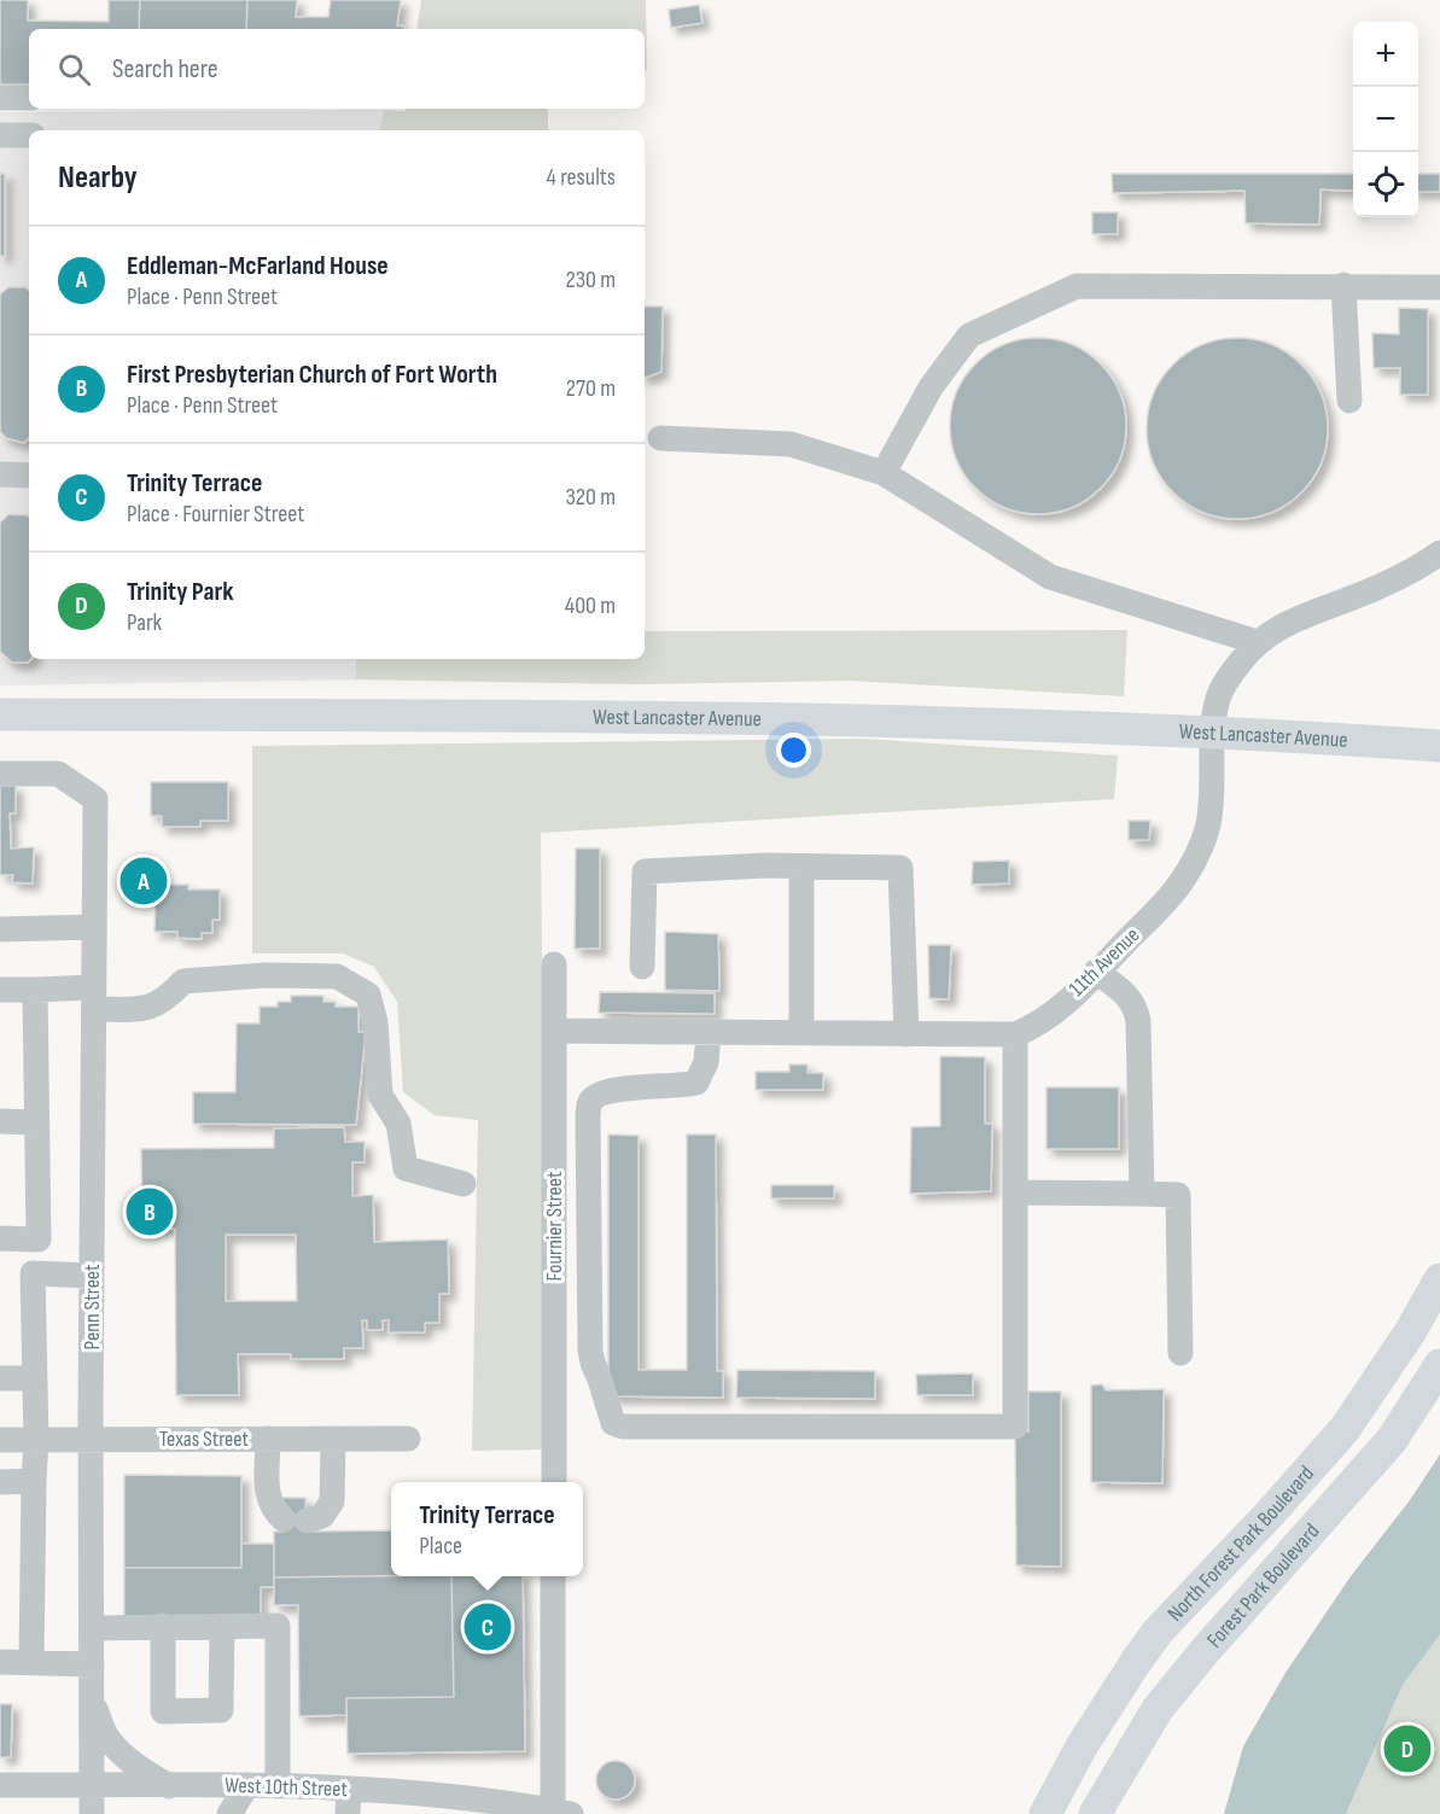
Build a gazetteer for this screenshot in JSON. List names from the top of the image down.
{
  "streets": {
    "main road": ["West Lancaster Avenue", "North Forest Park Boulevard", "Forest Park Boulevard"],
    "street": [
      "11th Avenue",
      "Fournier Street",
      "Penn Street",
      "Texas Street",
      "West 10th Street"
    ]
  },
  "crossings": [
    ["11th Avenue", "Fournier Street"],
    ["Penn Street", "Texas Street"],
    ["Penn Street", "West 10th Street"]
  ],
  "page": {
    "map_buttons": ["+", "−"],
    "search": "Search here",
    "heading": ["Nearby", "4 results"],
    "list": [
      {
        "mark": "A",
        "name": "Eddleman-McFarland House",
        "note": "Place · Penn Street",
        "value": "230 m"
      },
      {
        "mark": "B",
        "name": "First Presbyterian Church of Fort Worth",
        "note": "Place · Penn Street",
        "value": "270 m"
      },
      {
        "mark": "C",
        "name": "Trinity Terrace",
        "note": "Place · Fournier Street",
        "value": "320 m"
      },
      {
        "mark": "D",
        "name": "Trinity Park",
        "note": "Park",
        "value": "400 m"
      }
    ],
    "pins": [
      "A",
      "B",
      "C",
      "D"
    ],
    "popup": ["Trinity Terrace", "Place"]
  }
}
